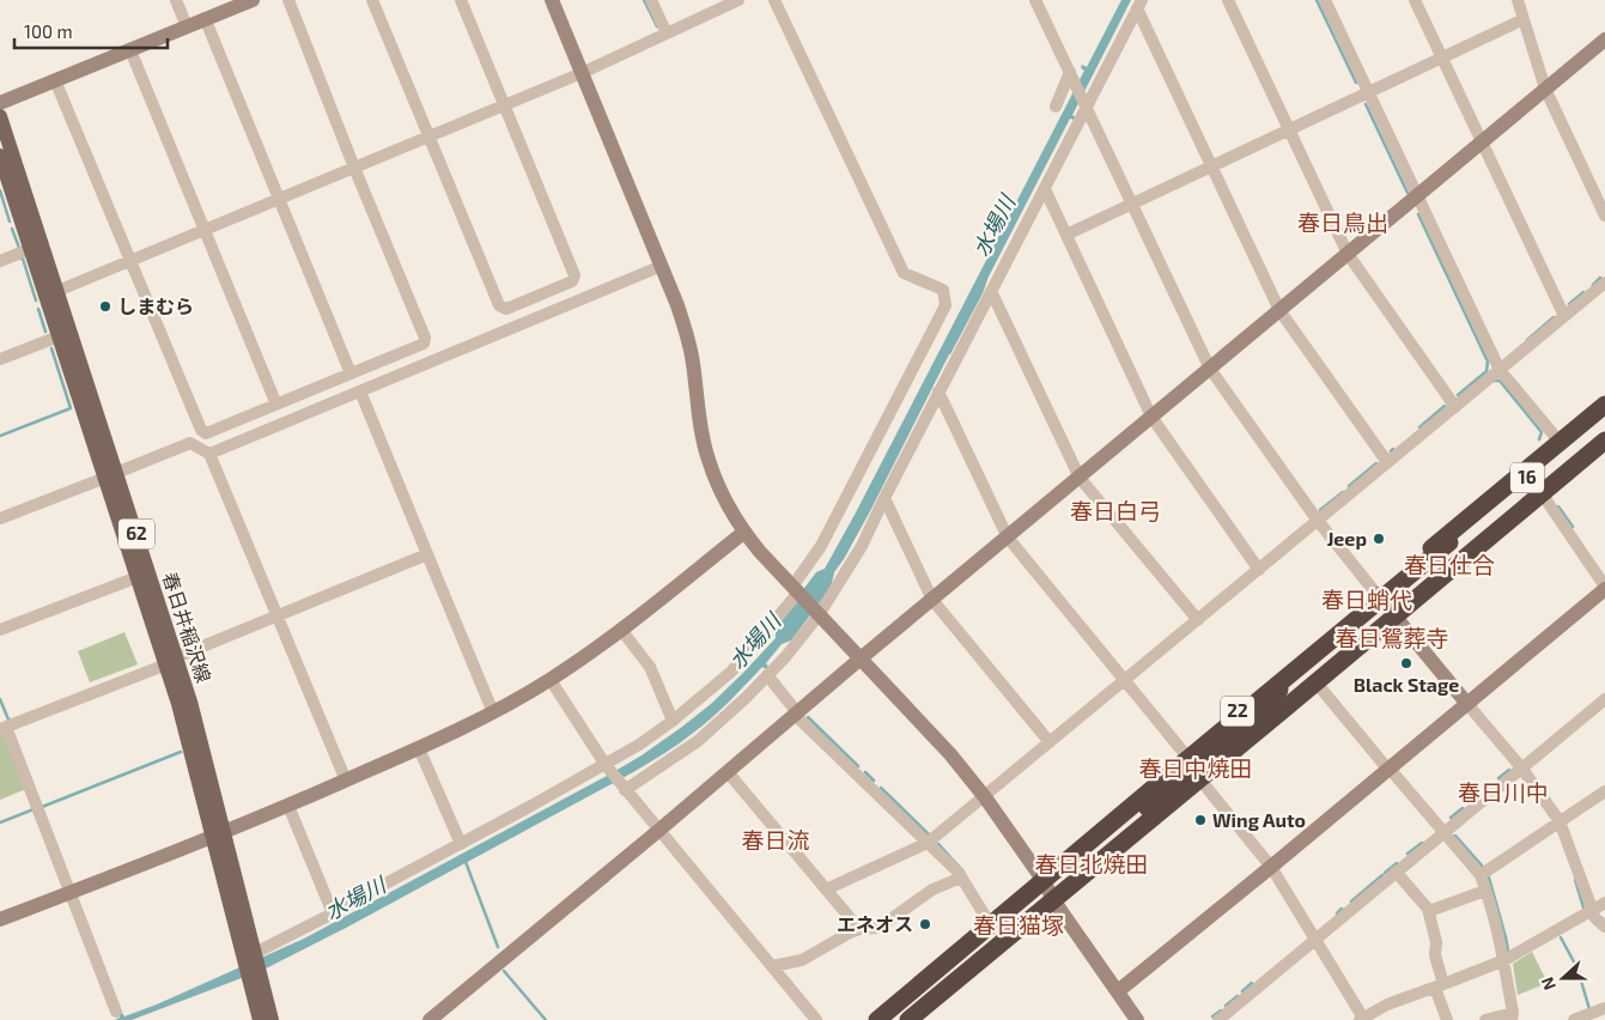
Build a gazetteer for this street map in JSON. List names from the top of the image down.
{
  "streets": {
    "highway": ["16", "22"],
    "main road": ["62", "春日井稲沢線"]
  },
  "districts": [
    "春日鳥出",
    "春日白弓",
    "春日仕合",
    "春日蛸代",
    "春日鴛葬寺",
    "春日中焼田",
    "春日川中",
    "春日流",
    "春日北焼田",
    "春日猫塚"
  ],
  "water": ["水場川"],
  "places": [
    "しまむら",
    "Jeep",
    "Black Stage",
    "Wing Auto",
    "エネオス"
  ],
  "scale_bar": "100 m",
  "north": "left"
}
